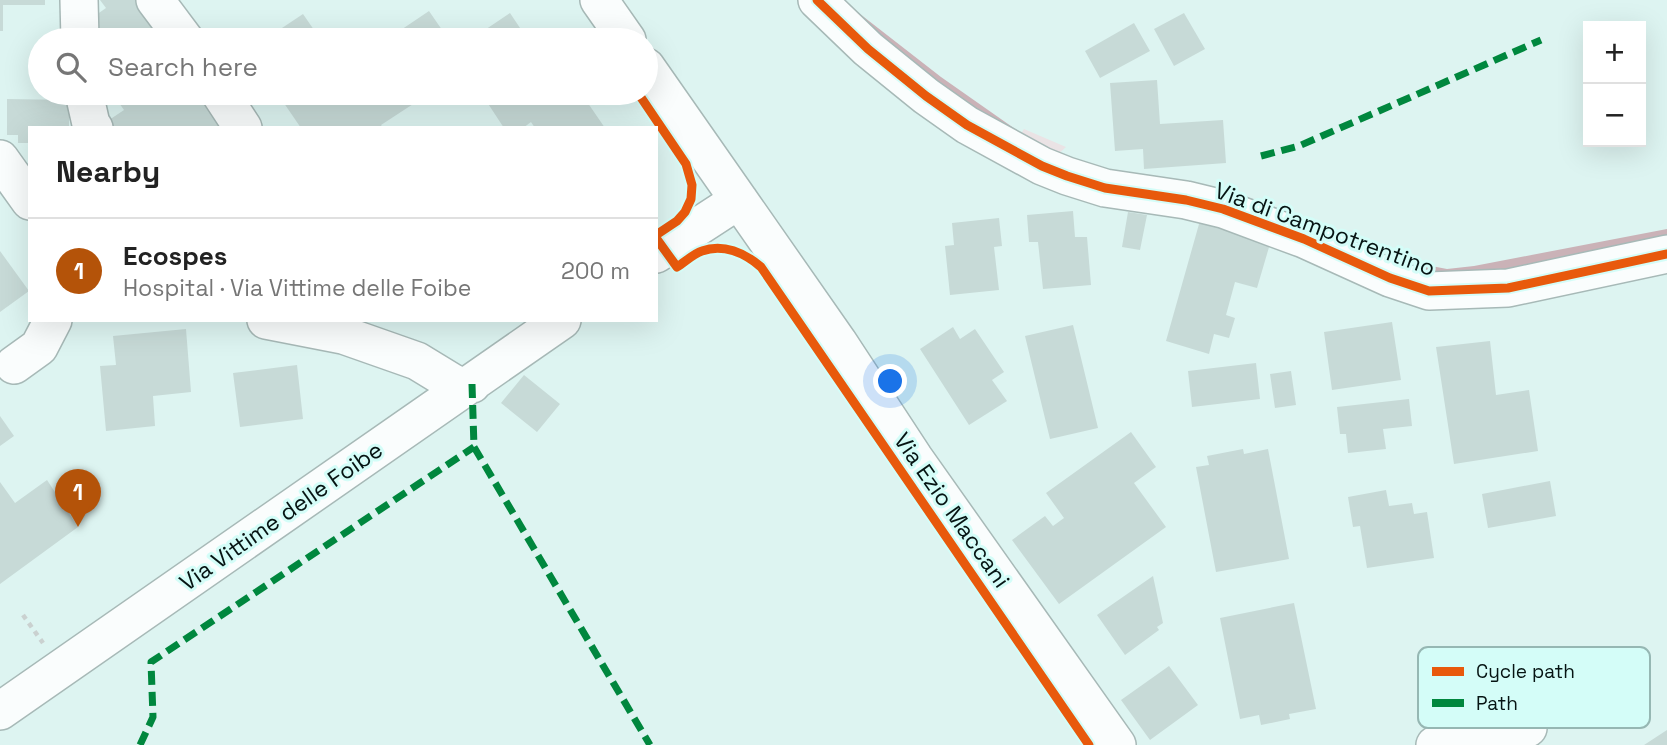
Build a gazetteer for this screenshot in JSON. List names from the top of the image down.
{
  "streets": {
    "street": ["Via di Campotrentino", "Via Ezio Maccani", "Via Vittime delle Foibe"]
  },
  "legend": ["Cycle path", "Path"],
  "page": {
    "map_buttons": ["+", "−"],
    "search": "Search here",
    "heading": "Nearby",
    "list": [
      {
        "mark": "1",
        "name": "Ecospes",
        "note": "Hospital · Via Vittime delle Foibe",
        "value": "200 m"
      }
    ],
    "pins": "1"
  }
}
